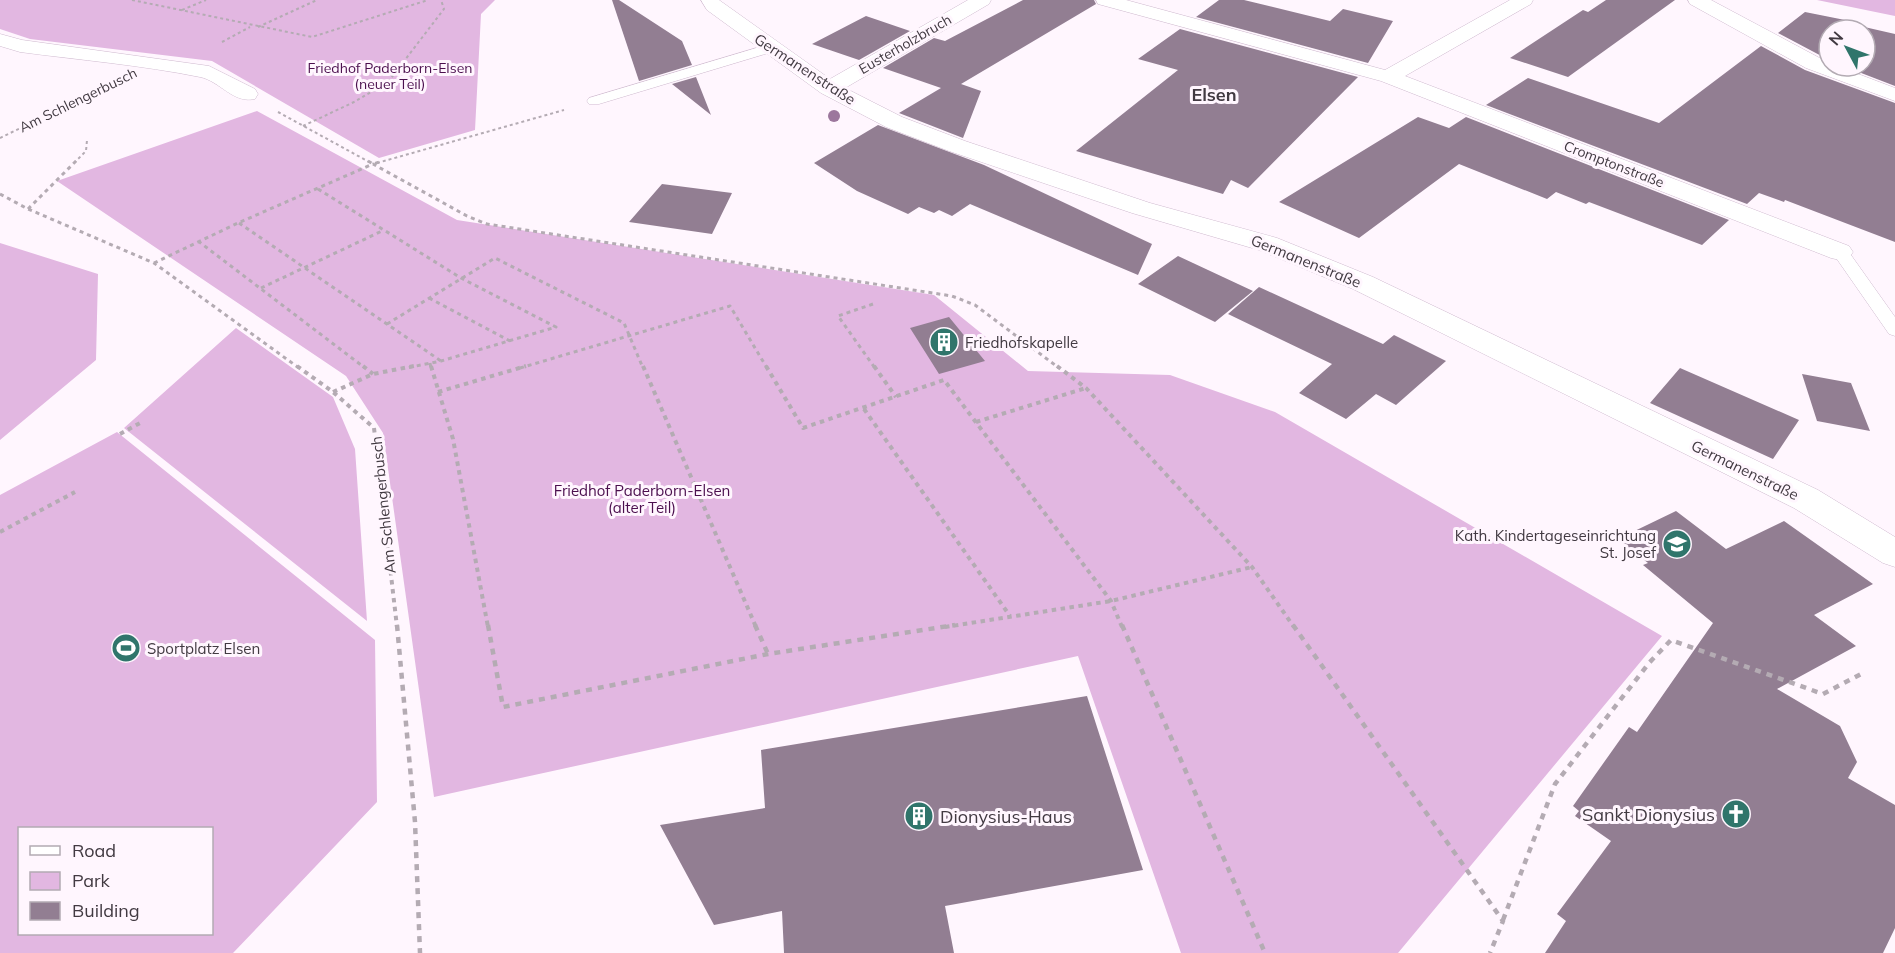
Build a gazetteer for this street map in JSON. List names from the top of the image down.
{
  "streets": {
    "street": [
      "Eusterholzbruch",
      "Germanenstraße",
      "Am Schlengerbusch",
      "Cromptonstraße"
    ]
  },
  "crossings": [
    ["Eusterholzbruch", "Germanenstraße"]
  ],
  "districts": ["Elsen"],
  "parks": ["Friedhof Paderborn-Elsen (neuer Teil)", "Friedhof Paderborn-Elsen (alter Teil)"],
  "places": {
    "building": ["Friedhofskapelle", "Dionysius-Haus"],
    "school or university": ["Kath. Kindertageseinrichtung St. Josef"],
    "sports": ["Sportplatz Elsen"],
    "church": ["Sankt Dionysius"]
  },
  "legend": ["Road", "Park", "Building"],
  "north": "top left"
}
